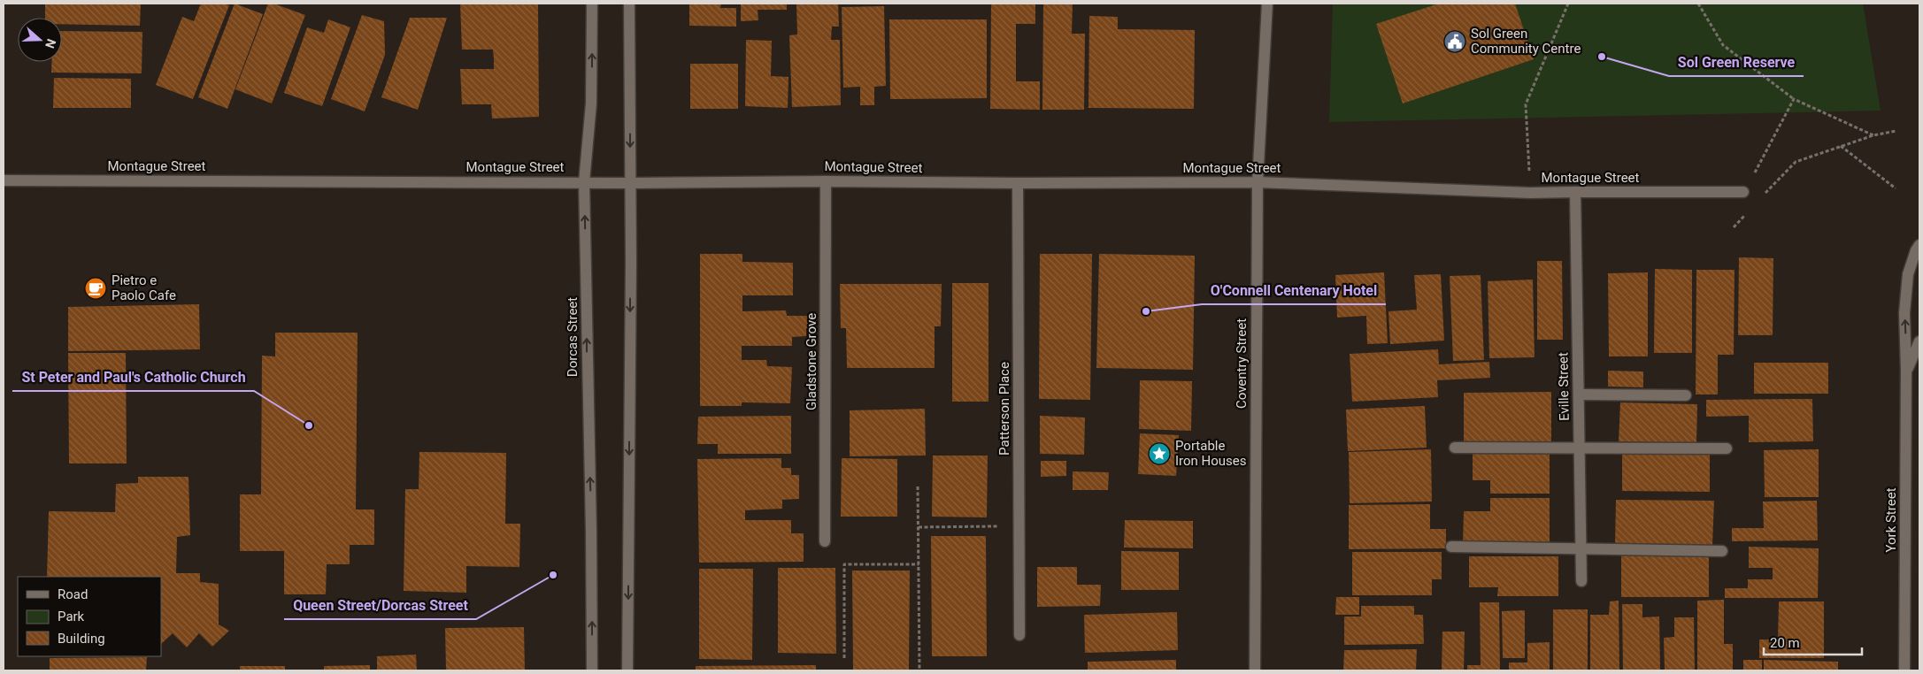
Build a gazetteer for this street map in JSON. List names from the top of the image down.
{
  "streets": {
    "street": [
      "Montague Street",
      "Dorcas Street",
      "Gladstone Grove",
      "Coventry Street",
      "Eville Street",
      "Patterson Place",
      "York Street"
    ]
  },
  "crossings": [
    ["Montague Street", "Dorcas Street"],
    ["Montague Street", "Gladstone Grove"],
    ["Montague Street", "Coventry Street"],
    ["Montague Street", "Eville Street"],
    ["Montague Street", "Patterson Place"]
  ],
  "places": {
    "public building": ["Sol Green Community Centre"],
    "other": [
      "Sol Green Reserve",
      "O'Connell Centenary Hotel",
      "St Peter and Paul's Catholic Church",
      "Queen Street/Dorcas Street"
    ],
    "cafe": ["Pietro e Paolo Cafe"],
    "place": ["Portable Iron Houses"]
  },
  "legend": ["Road", "Park", "Building"],
  "scale_bar": "20 m",
  "north": "right"
}
